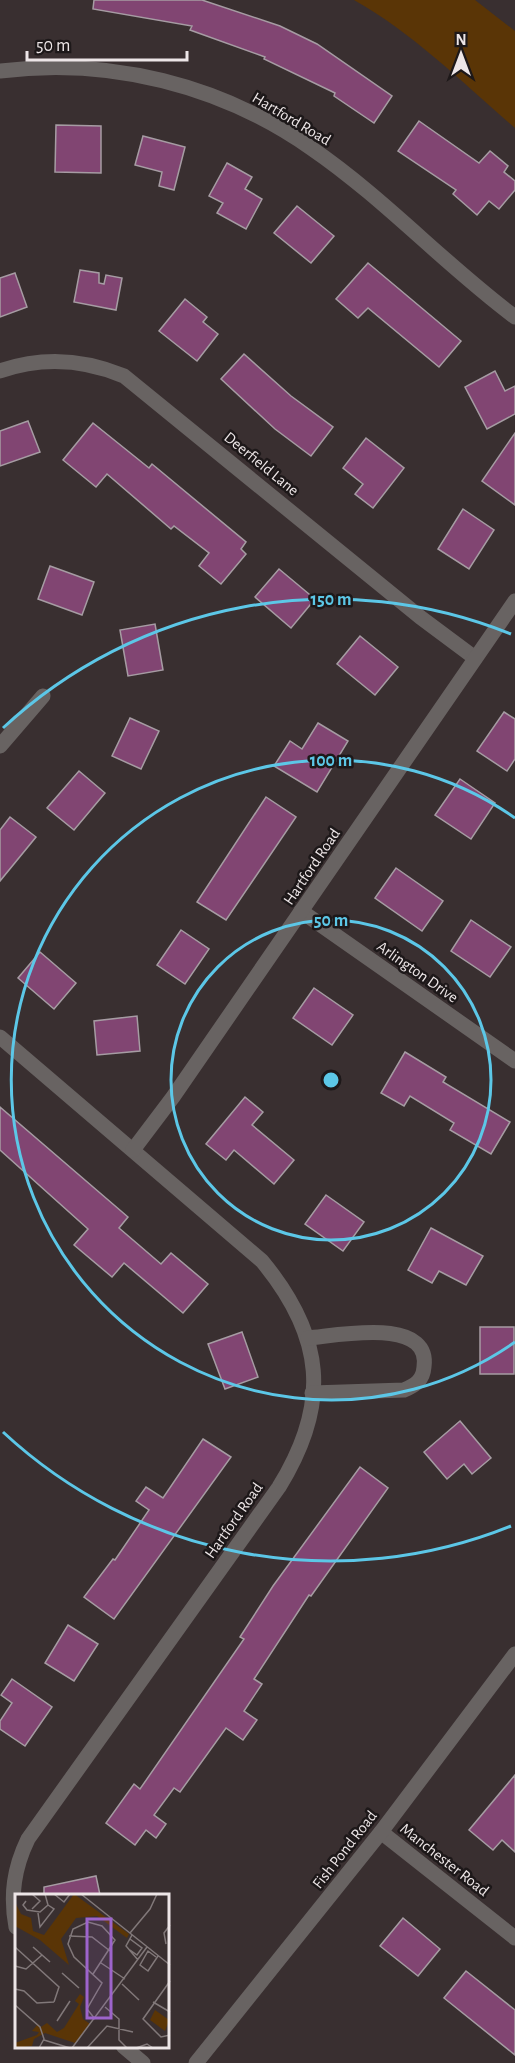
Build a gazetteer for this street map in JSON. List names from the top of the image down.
{
  "streets": {
    "street": [
      "Hartford Road",
      "Deerfield Lane",
      "Arlington Drive",
      "Fish Pond Road",
      "Manchester Road"
    ]
  },
  "crossings": [
    ["Hartford Road", "Deerfield Lane"],
    ["Hartford Road", "Arlington Drive"],
    ["Fish Pond Road", "Manchester Road"]
  ],
  "scale_bar": "50 m",
  "north": "top",
  "rings": ["150 m", "100 m", "50 m"]
}
